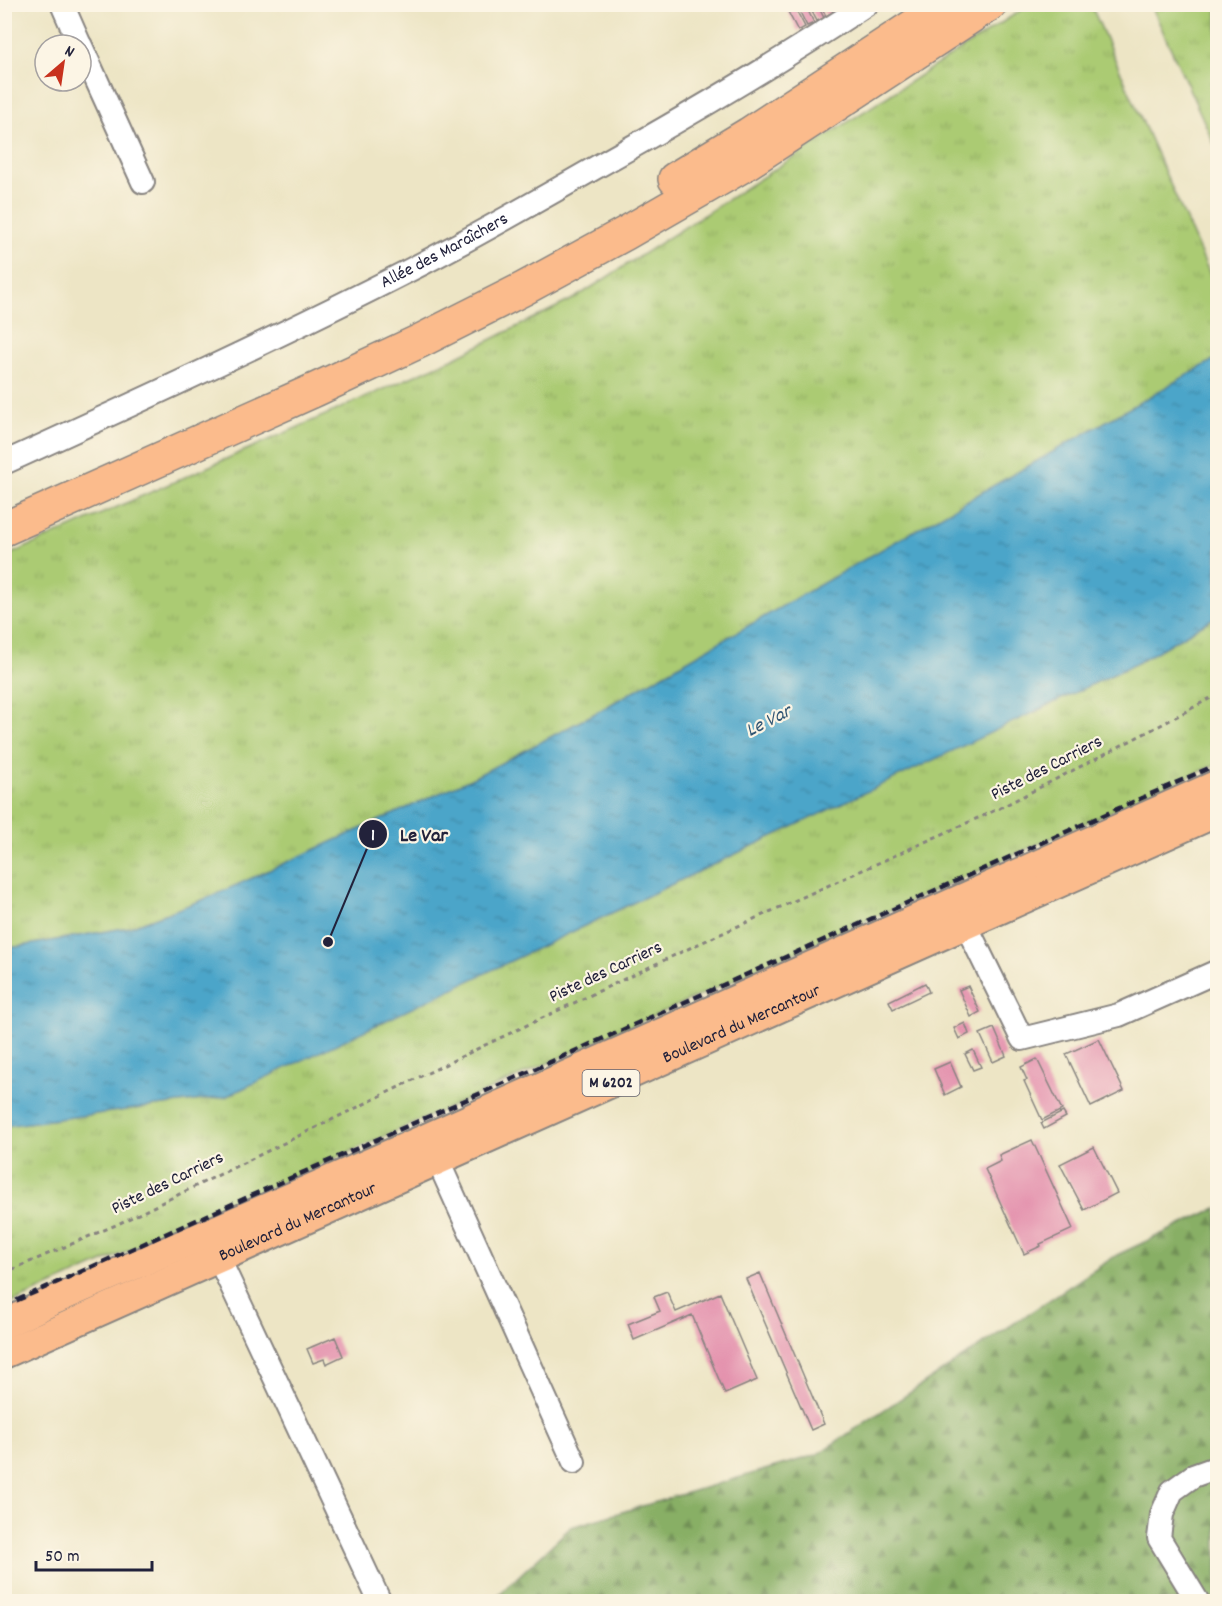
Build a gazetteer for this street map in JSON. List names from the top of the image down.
{
  "streets": {
    "main road": ["Boulevard du Mercantour", "M 6202"],
    "street": ["Allée des Maraîchers"],
    "path": ["Piste des Carriers"]
  },
  "water": ["Le Var"],
  "places": ["Le Var"],
  "scale_bar": "50 m",
  "north": "top right"
}
